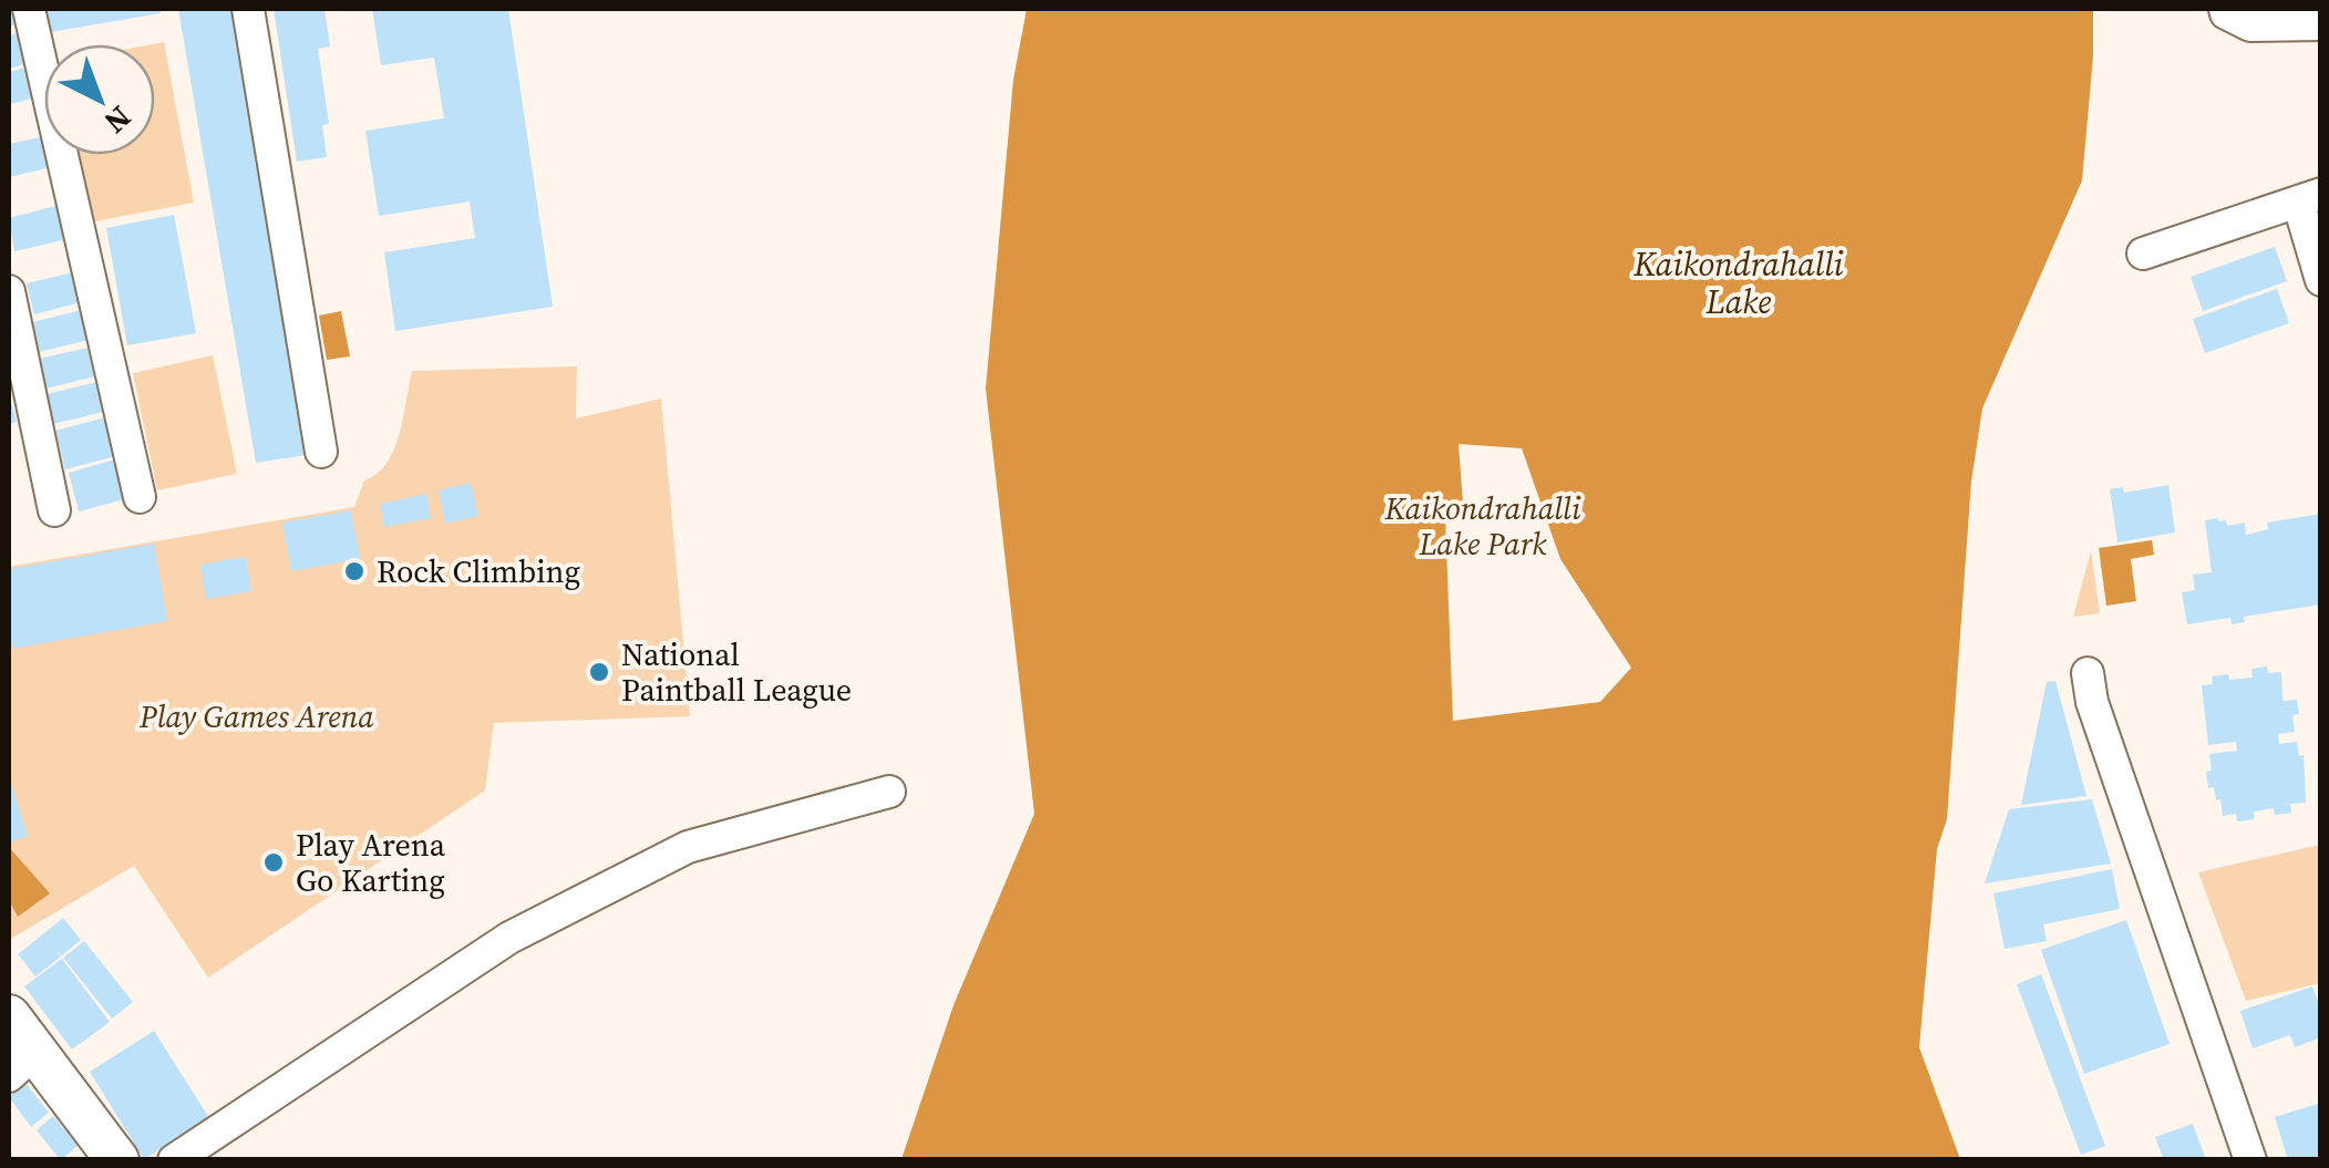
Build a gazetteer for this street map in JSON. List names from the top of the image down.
{
  "water": ["Kaikondrahalli Lake"],
  "parks": ["Kaikondrahalli Lake Park", "Play Games Arena"],
  "places": ["Rock Climbing", "National Paintball League", "Play Arena Go Karting"],
  "north": "bottom right"
}
